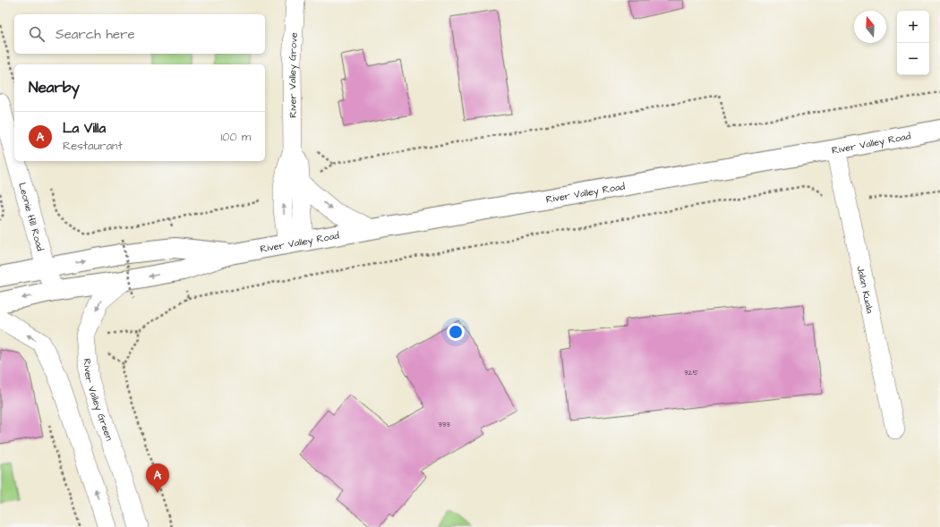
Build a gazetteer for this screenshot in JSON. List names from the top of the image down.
{
  "streets": {
    "main road": ["River Valley Road"],
    "street": [
      "River Valley Grove",
      "Leonie Hill Road",
      "Jalan Kuala",
      "River Valley Green"
    ]
  },
  "crossings": [
    ["River Valley Grove", "River Valley Road"],
    ["River Valley Road", "Leonie Hill Road"],
    ["River Valley Road", "Jalan Kuala"],
    ["River Valley Road", "River Valley Green"]
  ],
  "one_way": ["River Valley Green"],
  "house_numbers": ["325", "333"],
  "north": "top",
  "page": {
    "map_buttons": ["+", "−"],
    "search": "Search here",
    "heading": "Nearby",
    "list": [
      {
        "mark": "A",
        "name": "La Villa",
        "note": "Restaurant",
        "value": "100 m"
      }
    ],
    "pins": "A"
  }
}
